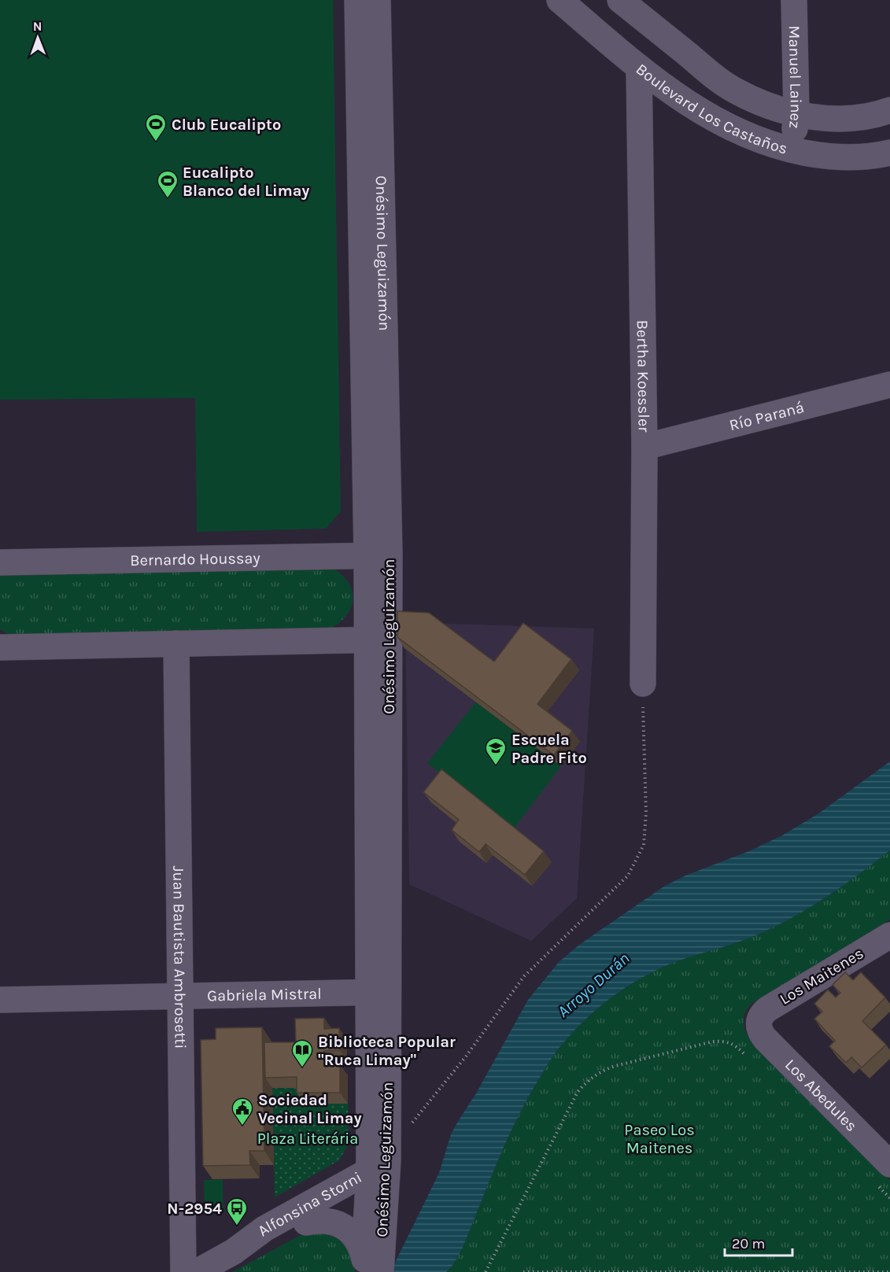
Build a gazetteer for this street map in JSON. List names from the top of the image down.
{
  "streets": {
    "street": [
      "Manuel Lainez",
      "Boulevard Los Castaños",
      "Onésimo Leguizamón",
      "Bertha Koessler",
      "Río Paraná",
      "Bernardo Houssay",
      "Juan Bautista Ambrosetti",
      "Los Maitenes",
      "Gabriela Mistral",
      "Los Abedules",
      "Alfonsina Storni"
    ]
  },
  "crossings": [
    ["Manuel Lainez", "Boulevard Los Castaños"],
    ["Boulevard Los Castaños", "Bertha Koessler"],
    ["Onésimo Leguizamón", "Bernardo Houssay"],
    ["Onésimo Leguizamón", "Gabriela Mistral"],
    ["Onésimo Leguizamón", "Alfonsina Storni"],
    ["Bertha Koessler", "Río Paraná"],
    ["Juan Bautista Ambrosetti", "Gabriela Mistral"],
    ["Los Maitenes", "Los Abedules"]
  ],
  "water": ["Arroyo Durán"],
  "parks": ["Paseo Los Maitenes", "Plaza Literária"],
  "places": {
    "sports": ["Club Eucalipto", "Eucalipto Blanco del Limay"],
    "school or university": ["Escuela Padre Fito"],
    "library": ["Biblioteca Popular \"Ruca Limay\""],
    "public building": ["Sociedad Vecinal Limay"],
    "bus stop": ["N-2954"]
  },
  "scale_bar": "20 m",
  "north": "top"
}
